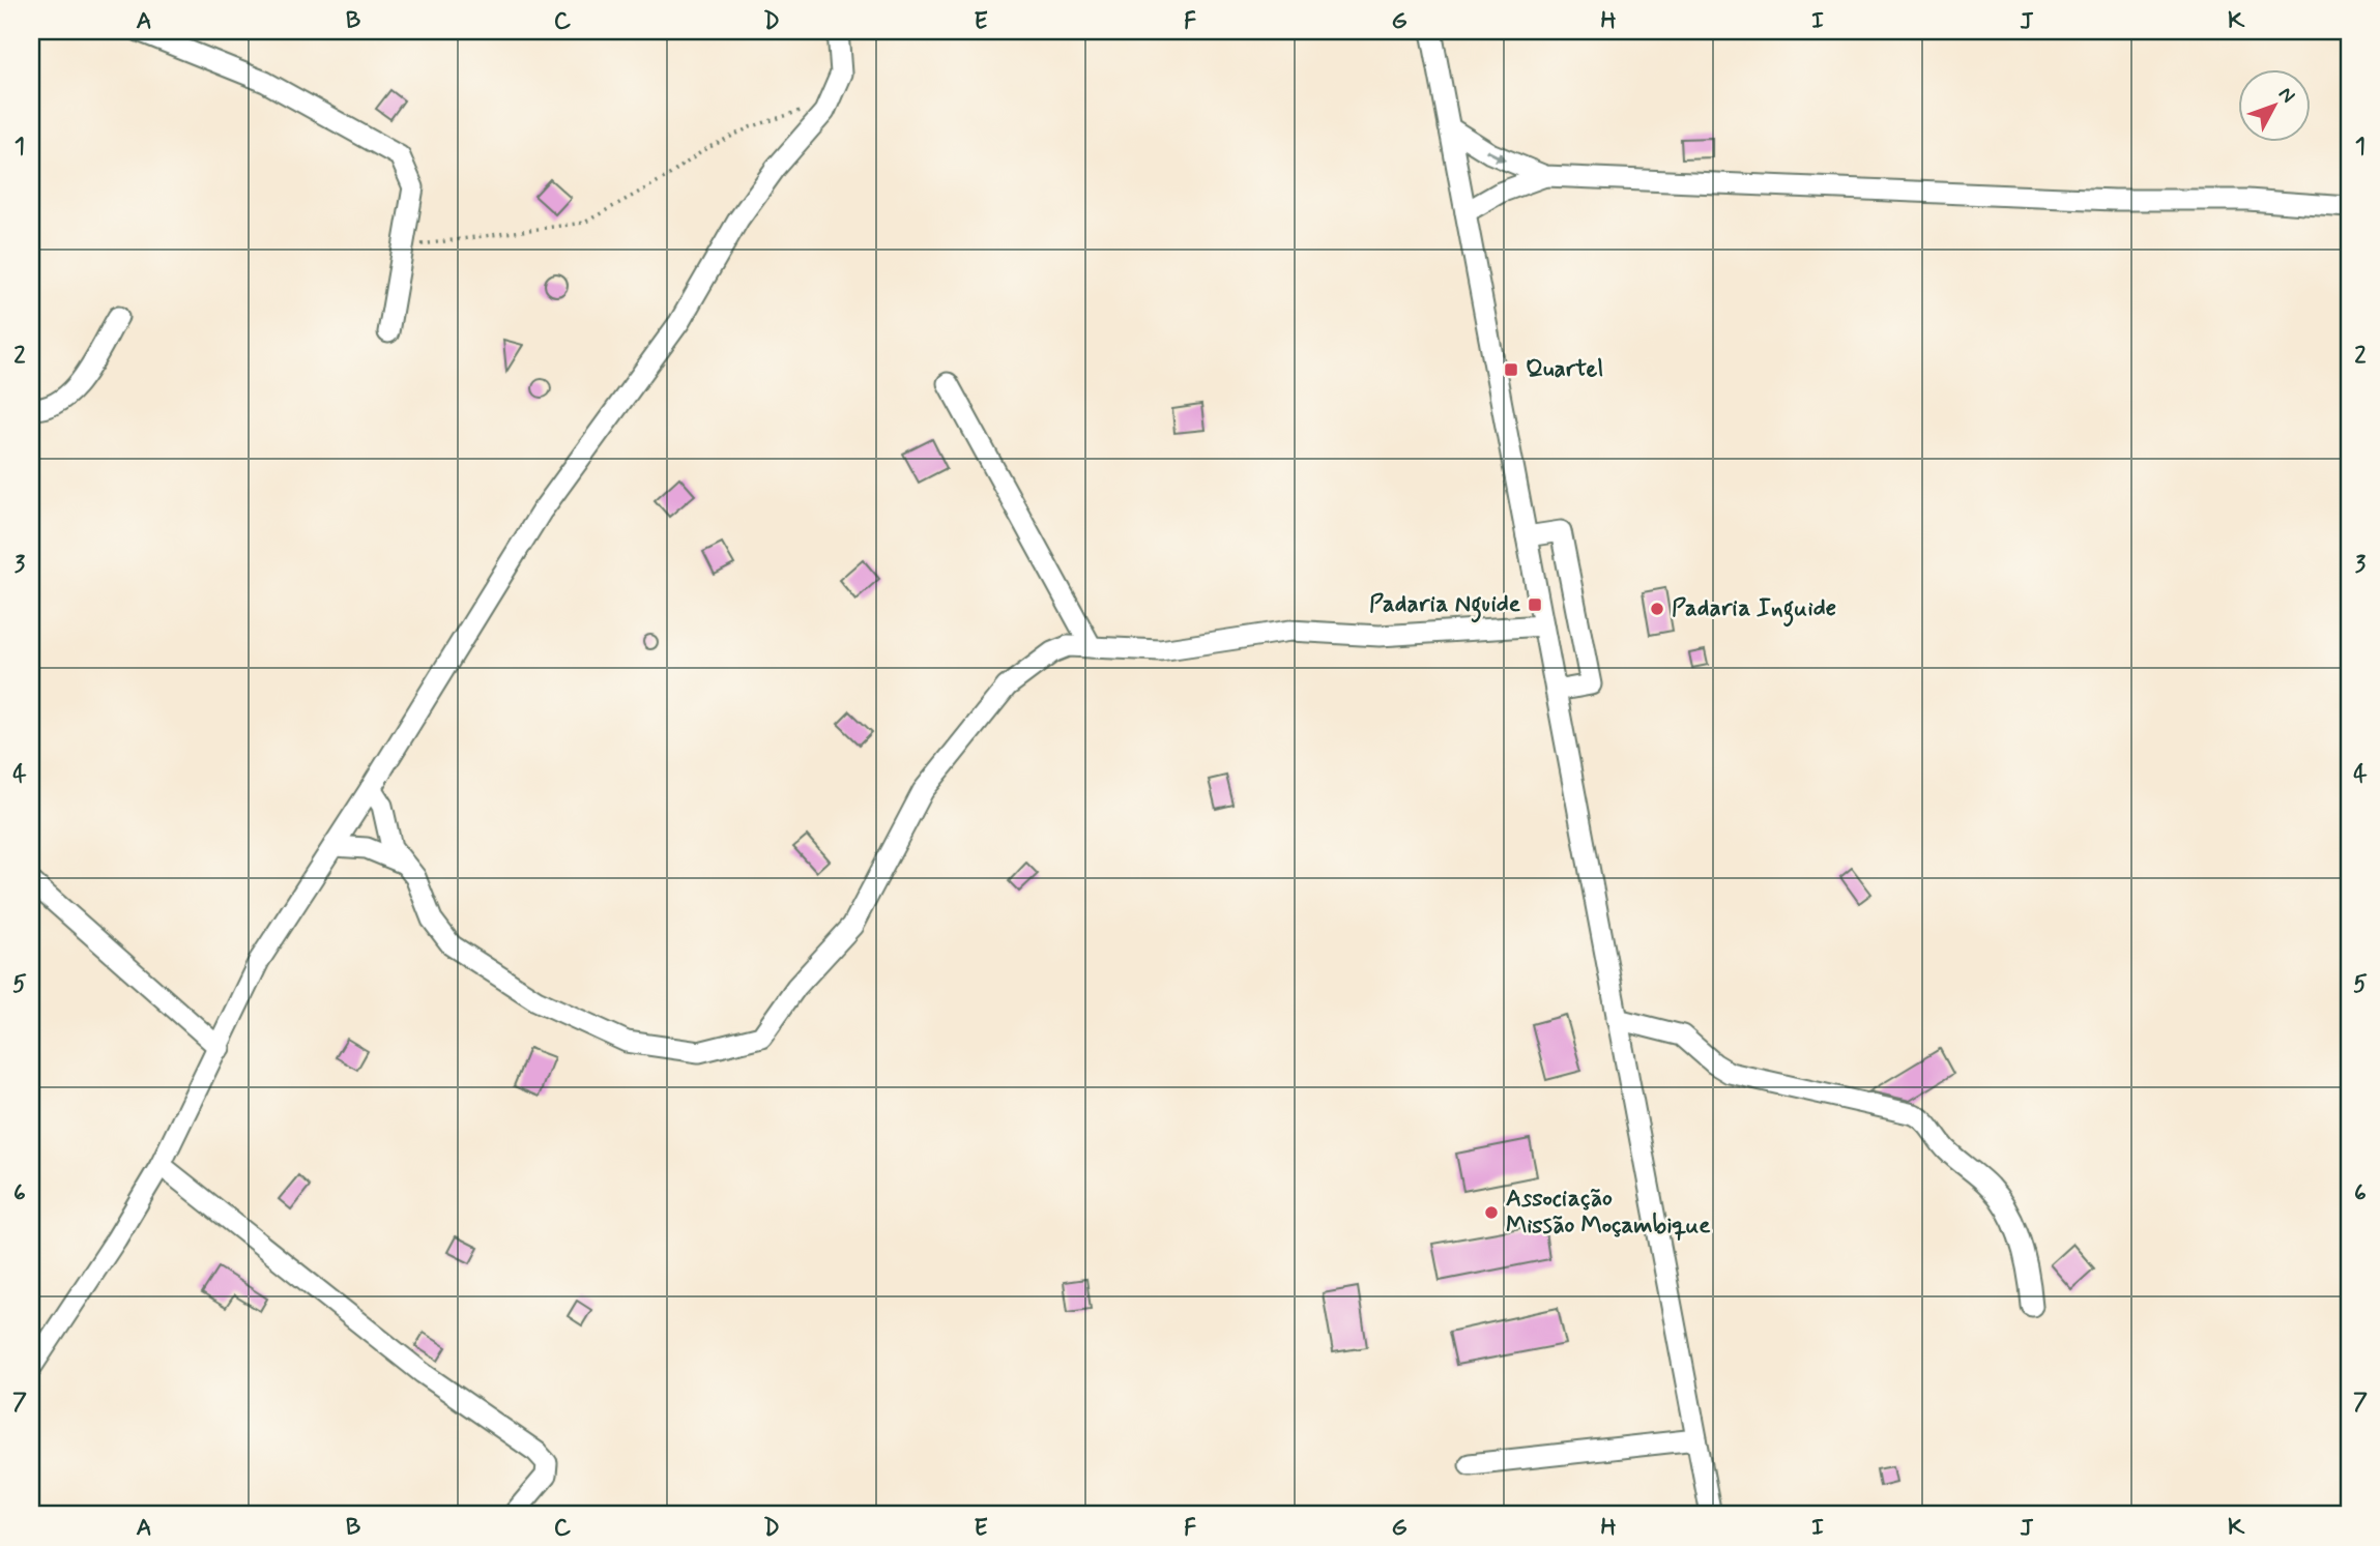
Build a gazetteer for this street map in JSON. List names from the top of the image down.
{
  "places": {
    "transit": ["Quartel", "Padaria Nguide"],
    "other": ["Padaria Inguide", "Associação Missão Moçambique"]
  },
  "north": "top right",
  "grid": {
    "columns": [
      "A",
      "B",
      "C",
      "D",
      "E",
      "F",
      "G",
      "H",
      "I",
      "J",
      "K"
    ],
    "rows": [
      "1",
      "2",
      "3",
      "4",
      "5",
      "6",
      "7"
    ]
  }
}
